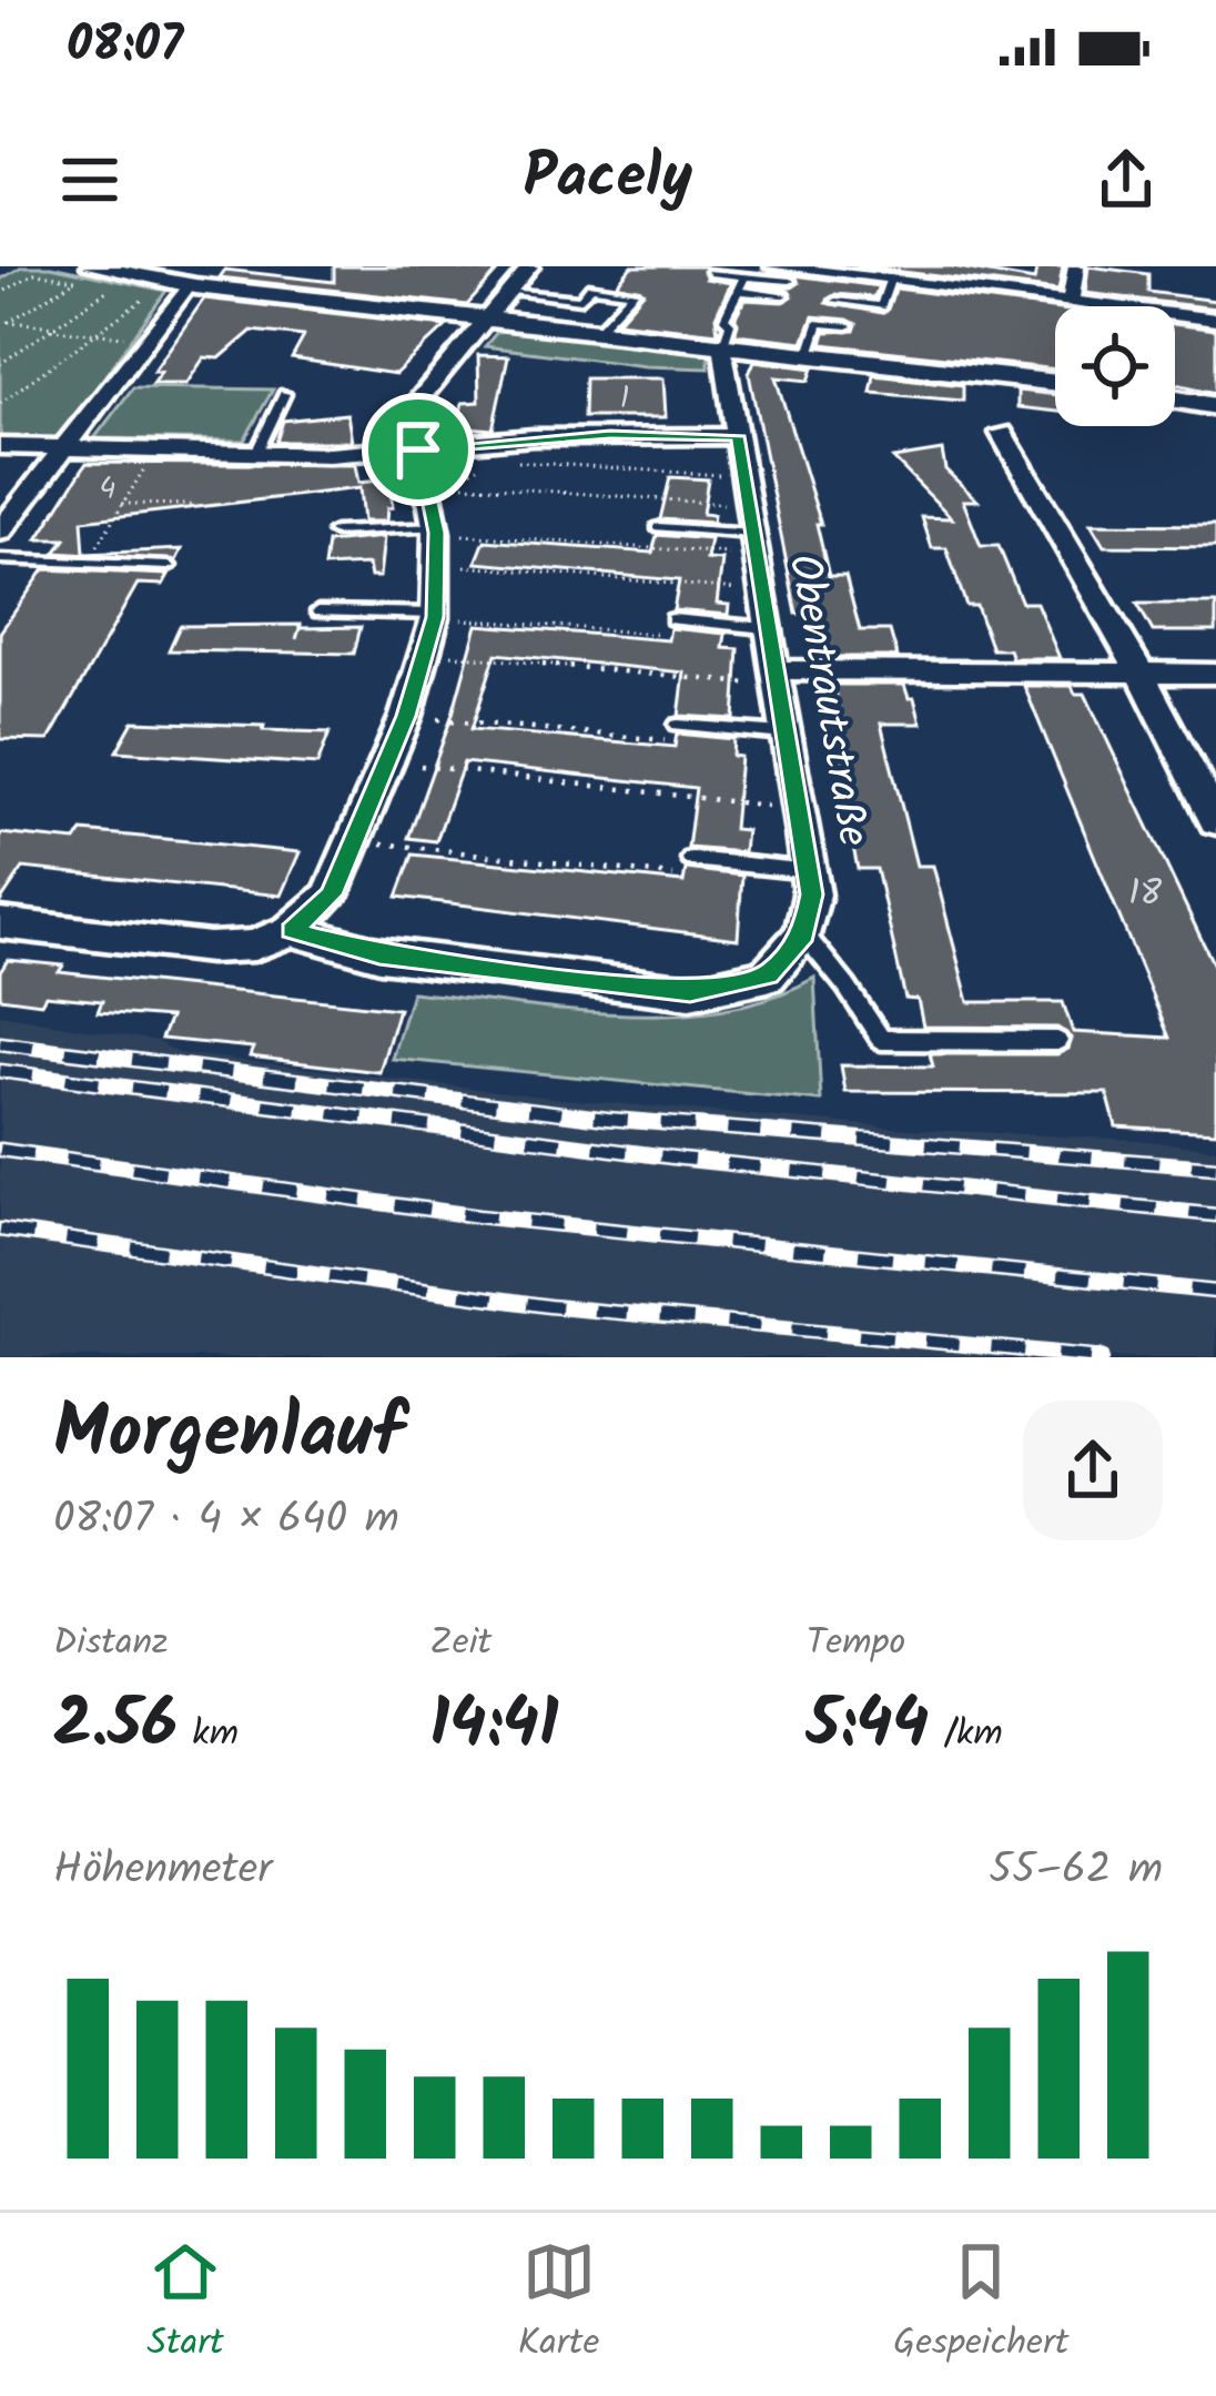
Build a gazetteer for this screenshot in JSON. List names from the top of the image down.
{
  "streets": {
    "street": ["Obentrautstraße"]
  },
  "house_numbers": ["1", "4", "18"],
  "page": {
    "status": "08:07",
    "header": "Pacely",
    "heading": ["Morgenlauf", "08:07 · 4 × 640 m"],
    "stats": [
      ["Distanz", "2.56 km"],
      ["Zeit", "14:41"],
      ["Tempo", "5:44 /km"]
    ],
    "chart": ["Höhenmeter", "55–62 m"],
    "tabs": ["Start", "Karte", "Gespeichert"]
  }
}
